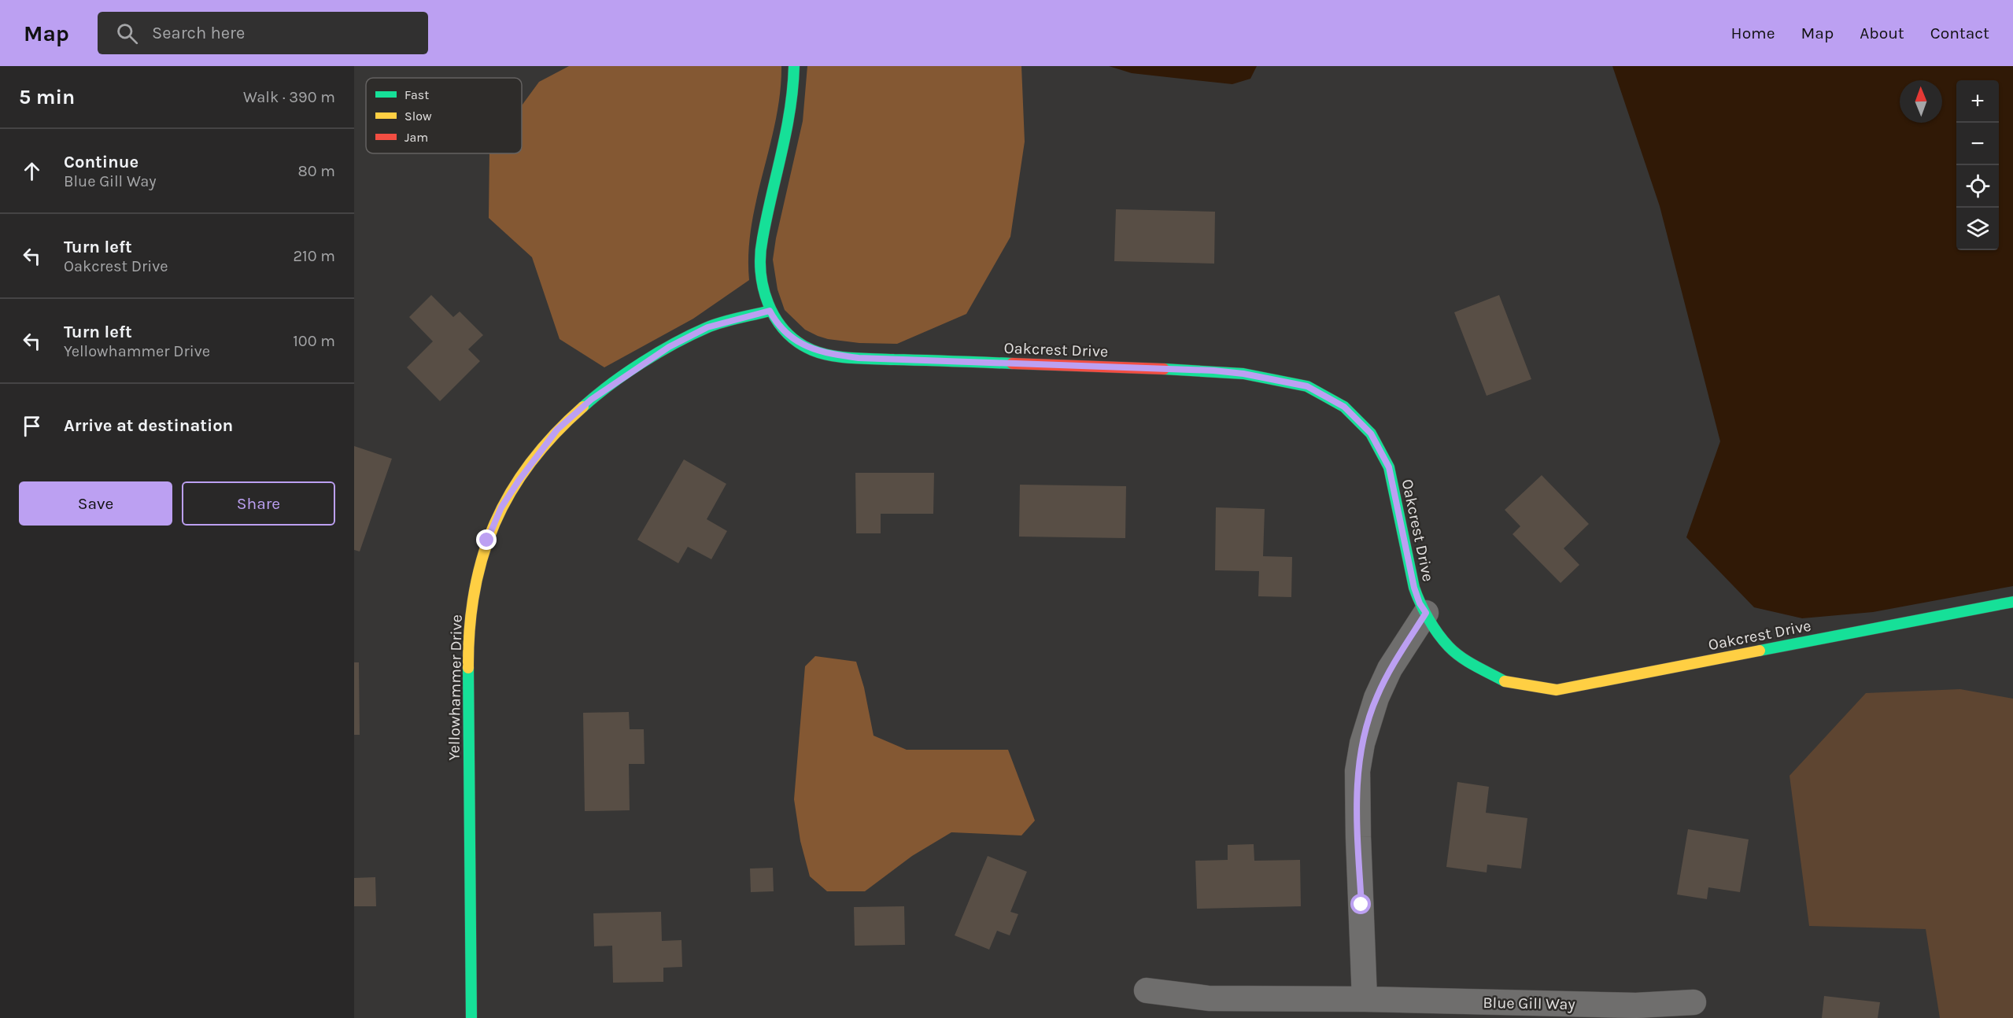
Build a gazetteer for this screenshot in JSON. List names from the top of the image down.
{
  "streets": {
    "street": ["Oakcrest Drive", "Yellowhammer Drive", "Blue Gill Way"]
  },
  "crossings": [
    ["Oakcrest Drive", "Yellowhammer Drive"]
  ],
  "legend": ["Fast", "Slow", "Jam"],
  "north": "top",
  "page": {
    "header": "Map",
    "search": "Search here",
    "nav": [
      "Home",
      "Map",
      "About",
      "Contact"
    ],
    "heading": ["5 min", "Walk · 390 m"],
    "map_buttons": ["+", "−"],
    "list": [
      ["Continue", "Blue Gill Way", "80 m"],
      ["Turn left", "Oakcrest Drive", "210 m"],
      ["Turn left", "Yellowhammer Drive", "100 m"],
      "Arrive at destination"
    ],
    "buttons": ["Save", "Share"]
  }
}
